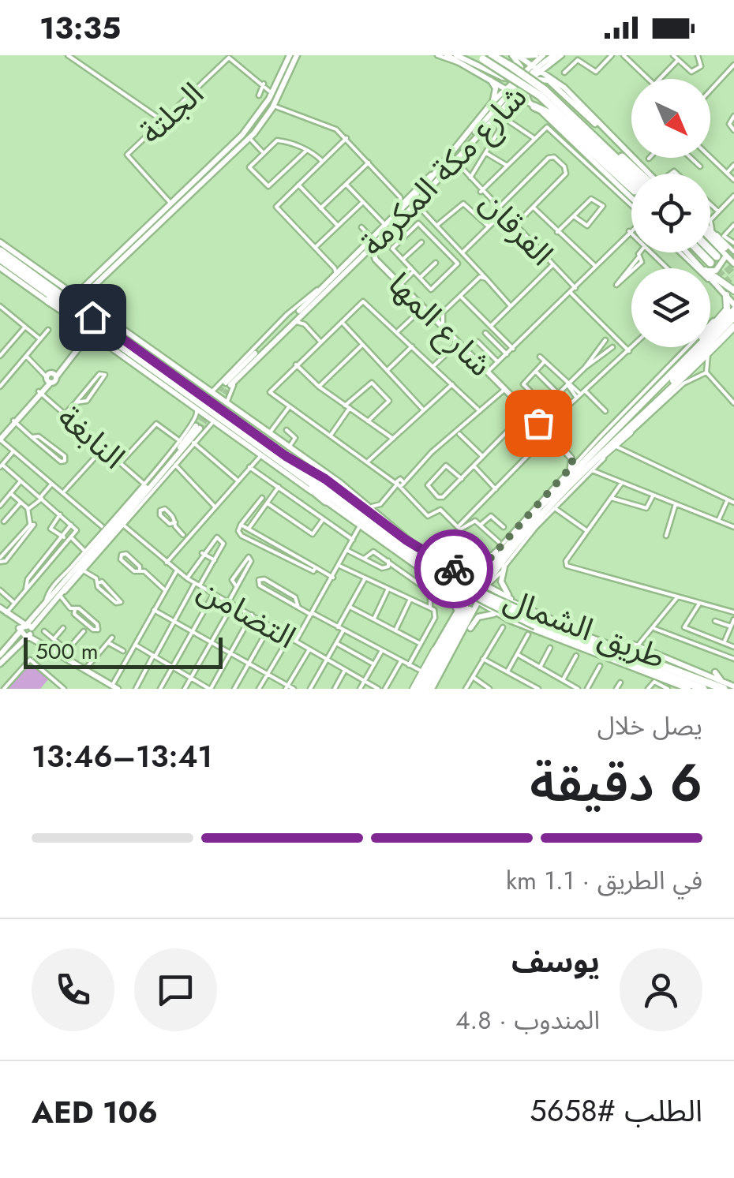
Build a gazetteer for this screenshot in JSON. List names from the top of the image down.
{
  "streets": {
    "highway": ["طريق الشمال"],
    "main road": ["شارع مكة المكرمة", "شارع المها"],
    "street": [
      "الجلتة",
      "الفرقان",
      "النابغة",
      "التضامن"
    ]
  },
  "crossings": [
    ["شارع مكة المكرمة", "الفرقان"],
    ["شارع مكة المكرمة", "شارع المها"]
  ],
  "scale_bar": "500 m",
  "north": "bottom right",
  "page": {
    "status": "13:35",
    "scale": "500 m",
    "heading": ["6 دقيقة", "يصل خلال", "13:41–13:46"],
    "panel": [
      "يوسف",
      "المندوب · 4.8",
      "الطلب #5658",
      "AED 106"
    ],
    "bar": "في الطريق · 1.1 km"
  }
}
